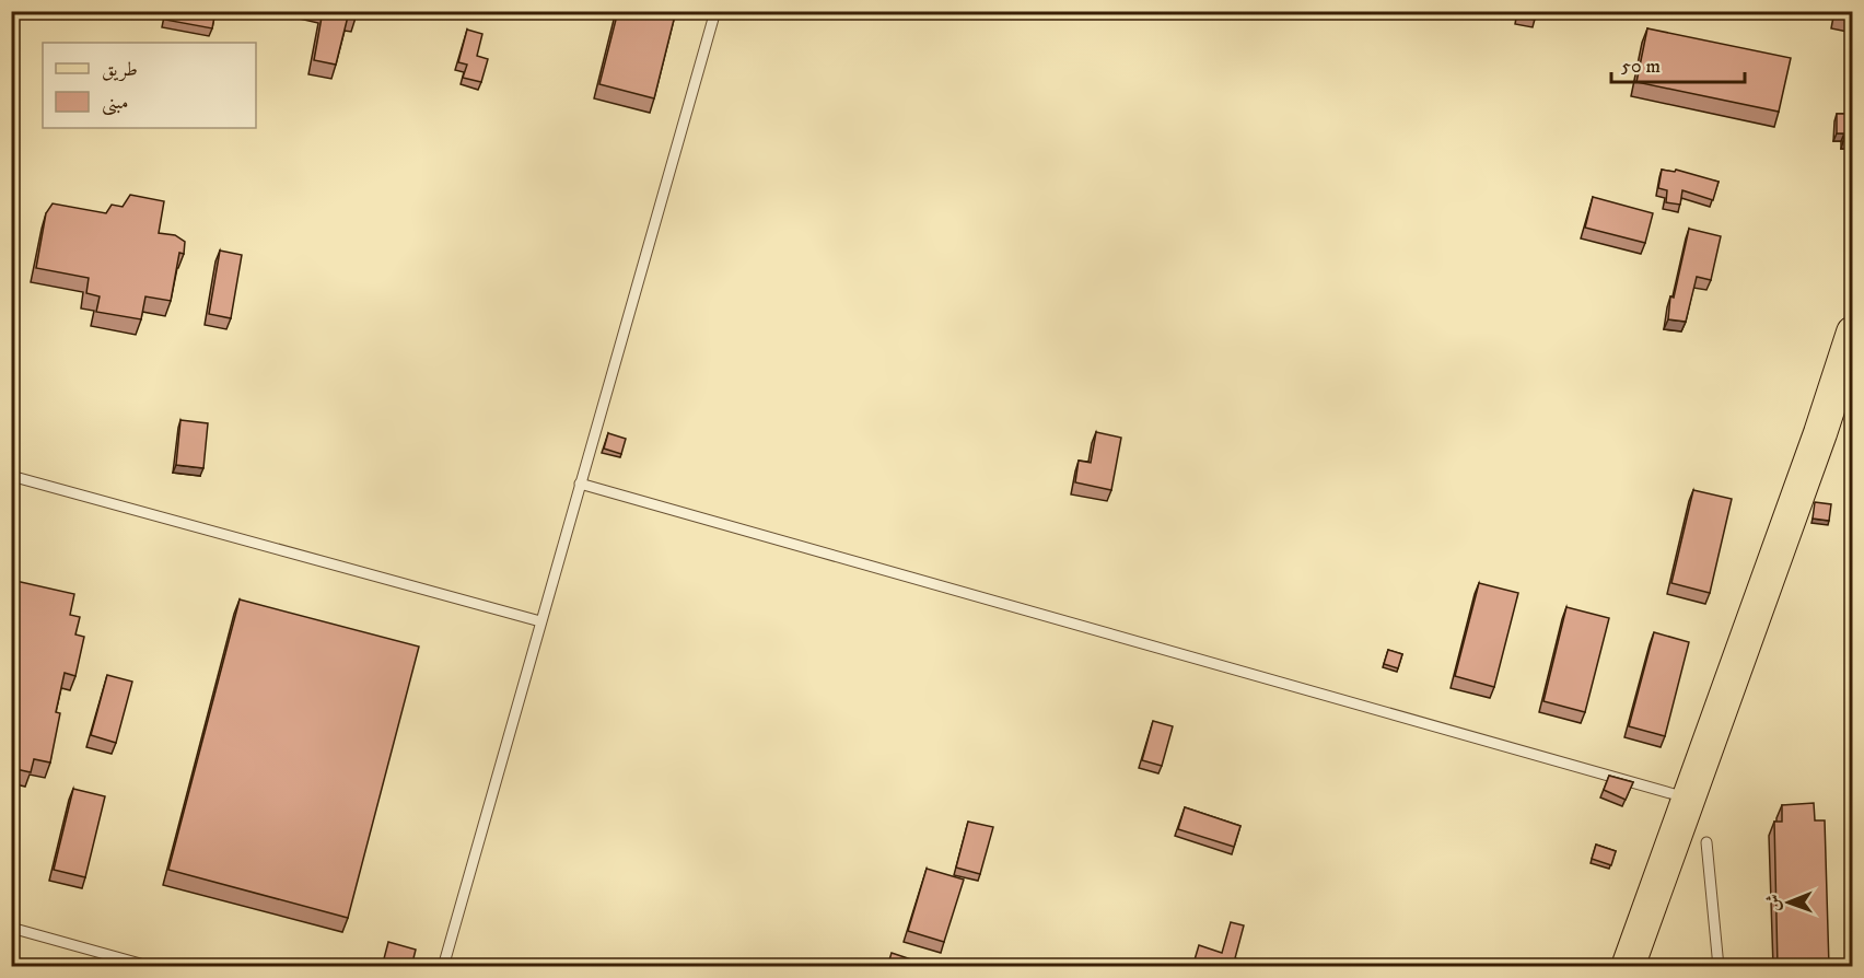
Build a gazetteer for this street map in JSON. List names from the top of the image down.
{
  "legend": ["طريق", "مبنى"],
  "scale_bar": "50 m",
  "north": "left"
}
